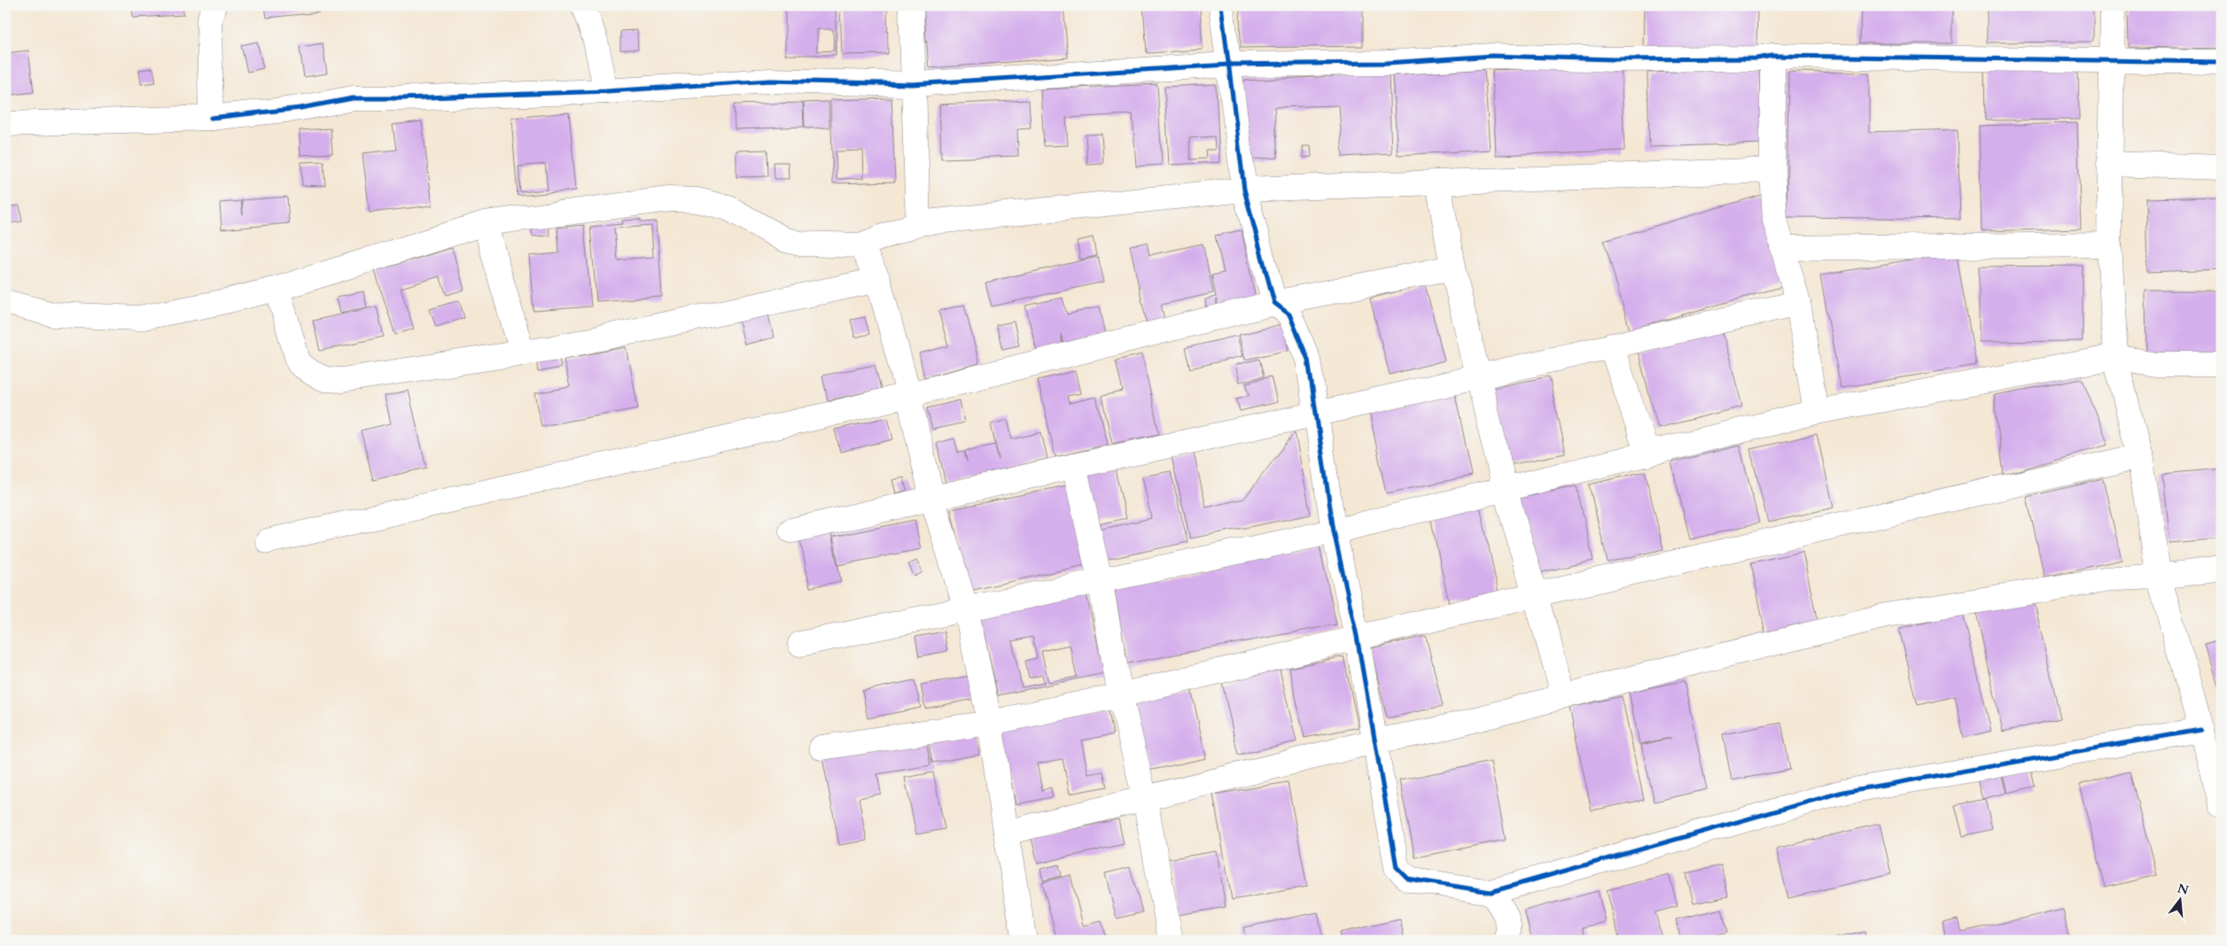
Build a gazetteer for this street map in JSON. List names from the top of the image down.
{
  "north": "top"
}
